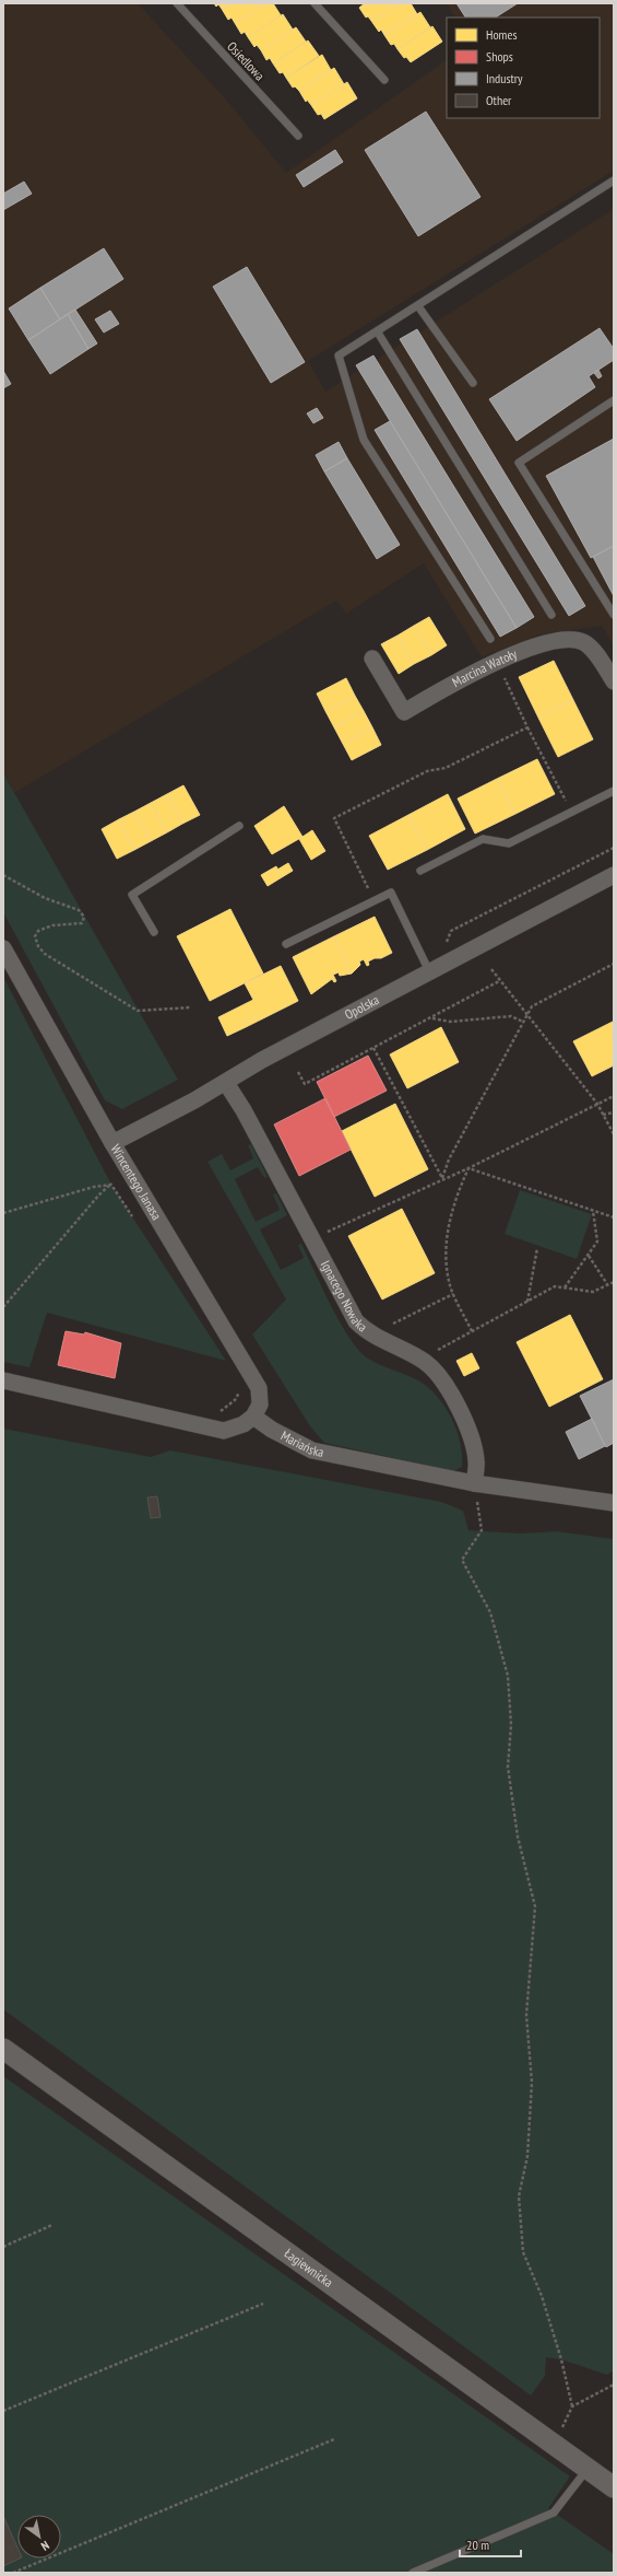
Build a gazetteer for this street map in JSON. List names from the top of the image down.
{
  "streets": {
    "street": [
      "Marcina Watoły",
      "Opolska",
      "Wincentego Janasa",
      "Ignacego Nowaka",
      "Mariańska",
      "Łagiewnicka"
    ],
    "lane": ["Osiedlowa"]
  },
  "crossings": [
    ["Opolska", "Wincentego Janasa"],
    ["Opolska", "Ignacego Nowaka"],
    ["Wincentego Janasa", "Mariańska"],
    ["Ignacego Nowaka", "Mariańska"]
  ],
  "legend": [
    "Homes",
    "Shops",
    "Industry",
    "Other"
  ],
  "scale_bar": "20 m",
  "north": "bottom right"
}
